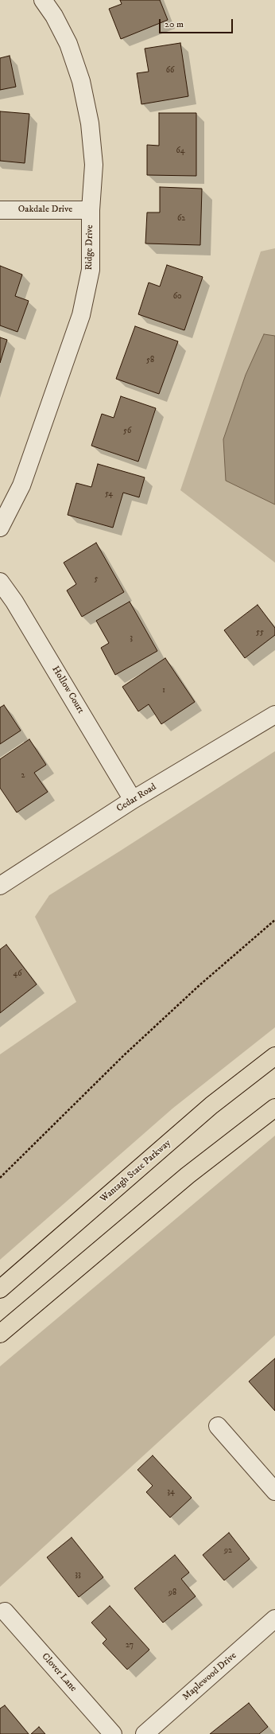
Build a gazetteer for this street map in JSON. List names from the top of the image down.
{
  "streets": {
    "highway": ["Wantagh State Parkway"],
    "street": [
      "Oakdale Drive",
      "Ridge Drive",
      "Hollow Court",
      "Cedar Road",
      "Clover Lane",
      "Maplewood Drive"
    ]
  },
  "crossings": [
    ["Oakdale Drive", "Ridge Drive"],
    ["Hollow Court", "Cedar Road"]
  ],
  "house_numbers": [
    "66",
    "64",
    "62",
    "60",
    "58",
    "56",
    "54",
    "5",
    "55",
    "3",
    "1",
    "2",
    "46",
    "34",
    "92",
    "33",
    "98",
    "27"
  ],
  "scale_bar": "20 m"
}
